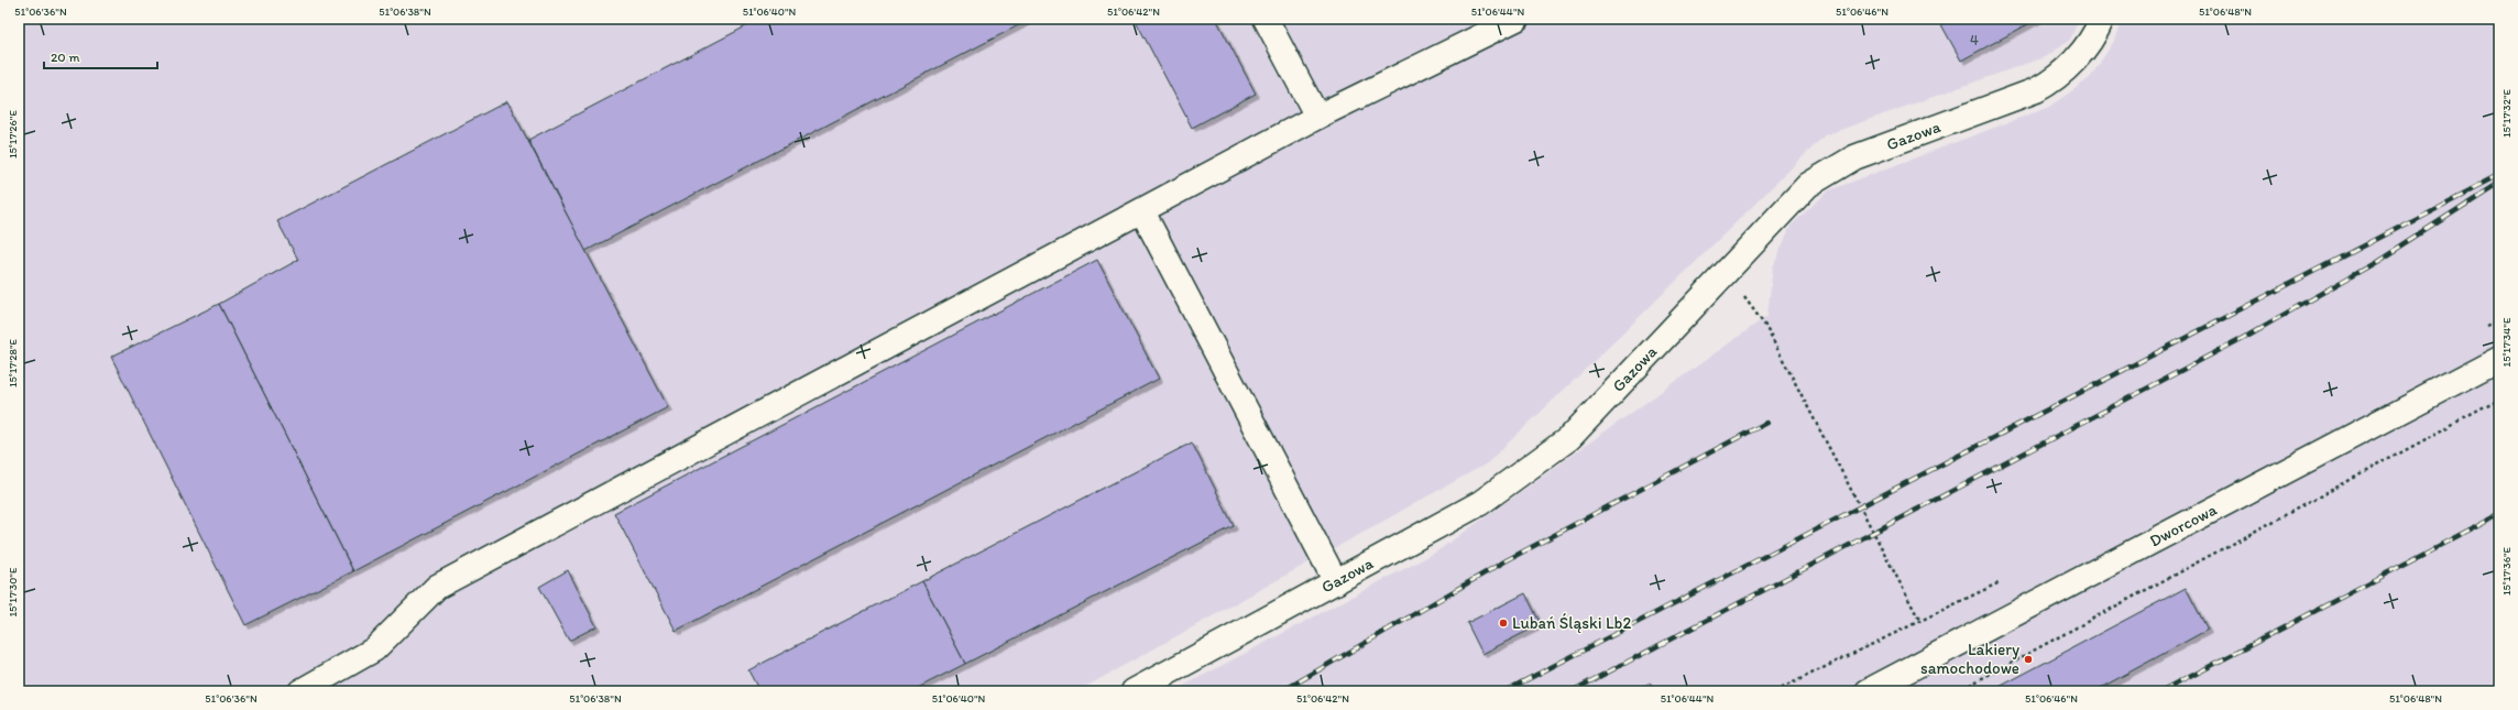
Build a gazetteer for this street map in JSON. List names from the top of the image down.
{
  "streets": {
    "street": ["Gazowa", "Dworcowa"]
  },
  "places": ["Lubań Śląski Lb2", "Lakiery samochodowe"],
  "house_numbers": ["4"],
  "scale_bar": "20 m",
  "coordinates": [
    "51°06'36\"N",
    "51°06'38\"N",
    "51°06'40\"N",
    "51°06'42\"N",
    "51°06'44\"N",
    "51°06'46\"N",
    "51°06'48\"N",
    "15°17'32\"E",
    "15°17'26\"E",
    "15°17'34\"E",
    "15°17'28\"E",
    "15°17'36\"E",
    "15°17'30\"E"
  ]
}
